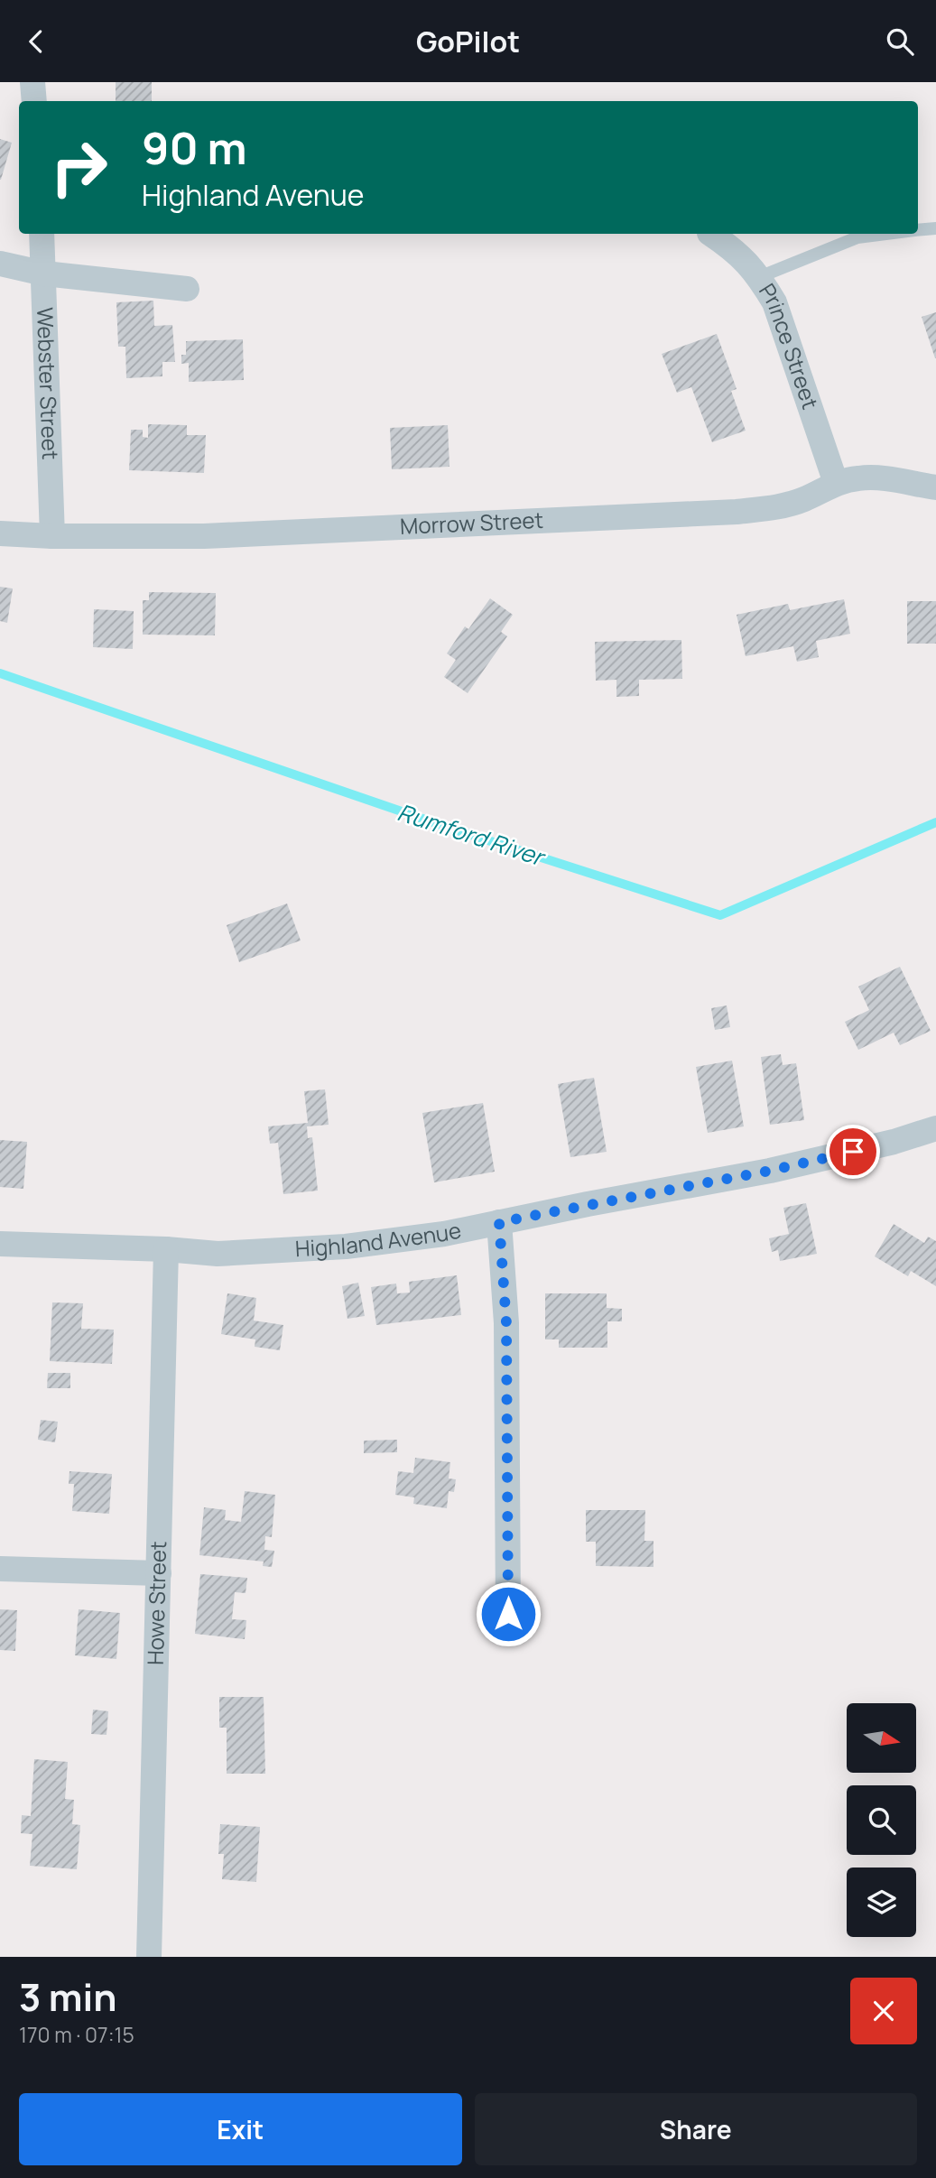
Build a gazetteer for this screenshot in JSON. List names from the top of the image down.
{
  "streets": {
    "street": [
      "Prince Street",
      "Webster Street",
      "Morrow Street",
      "Highland Avenue",
      "Howe Street"
    ]
  },
  "crossings": [
    ["Prince Street", "Morrow Street"],
    ["Webster Street", "Morrow Street"],
    ["Highland Avenue", "Howe Street"]
  ],
  "water": ["Rumford River"],
  "north": "right",
  "page": {
    "header": "GoPilot",
    "turn": ["90 m", "Highland Avenue"],
    "heading": ["3 min", "170 m · 07:15"],
    "buttons": ["Exit", "Share"]
  }
}
